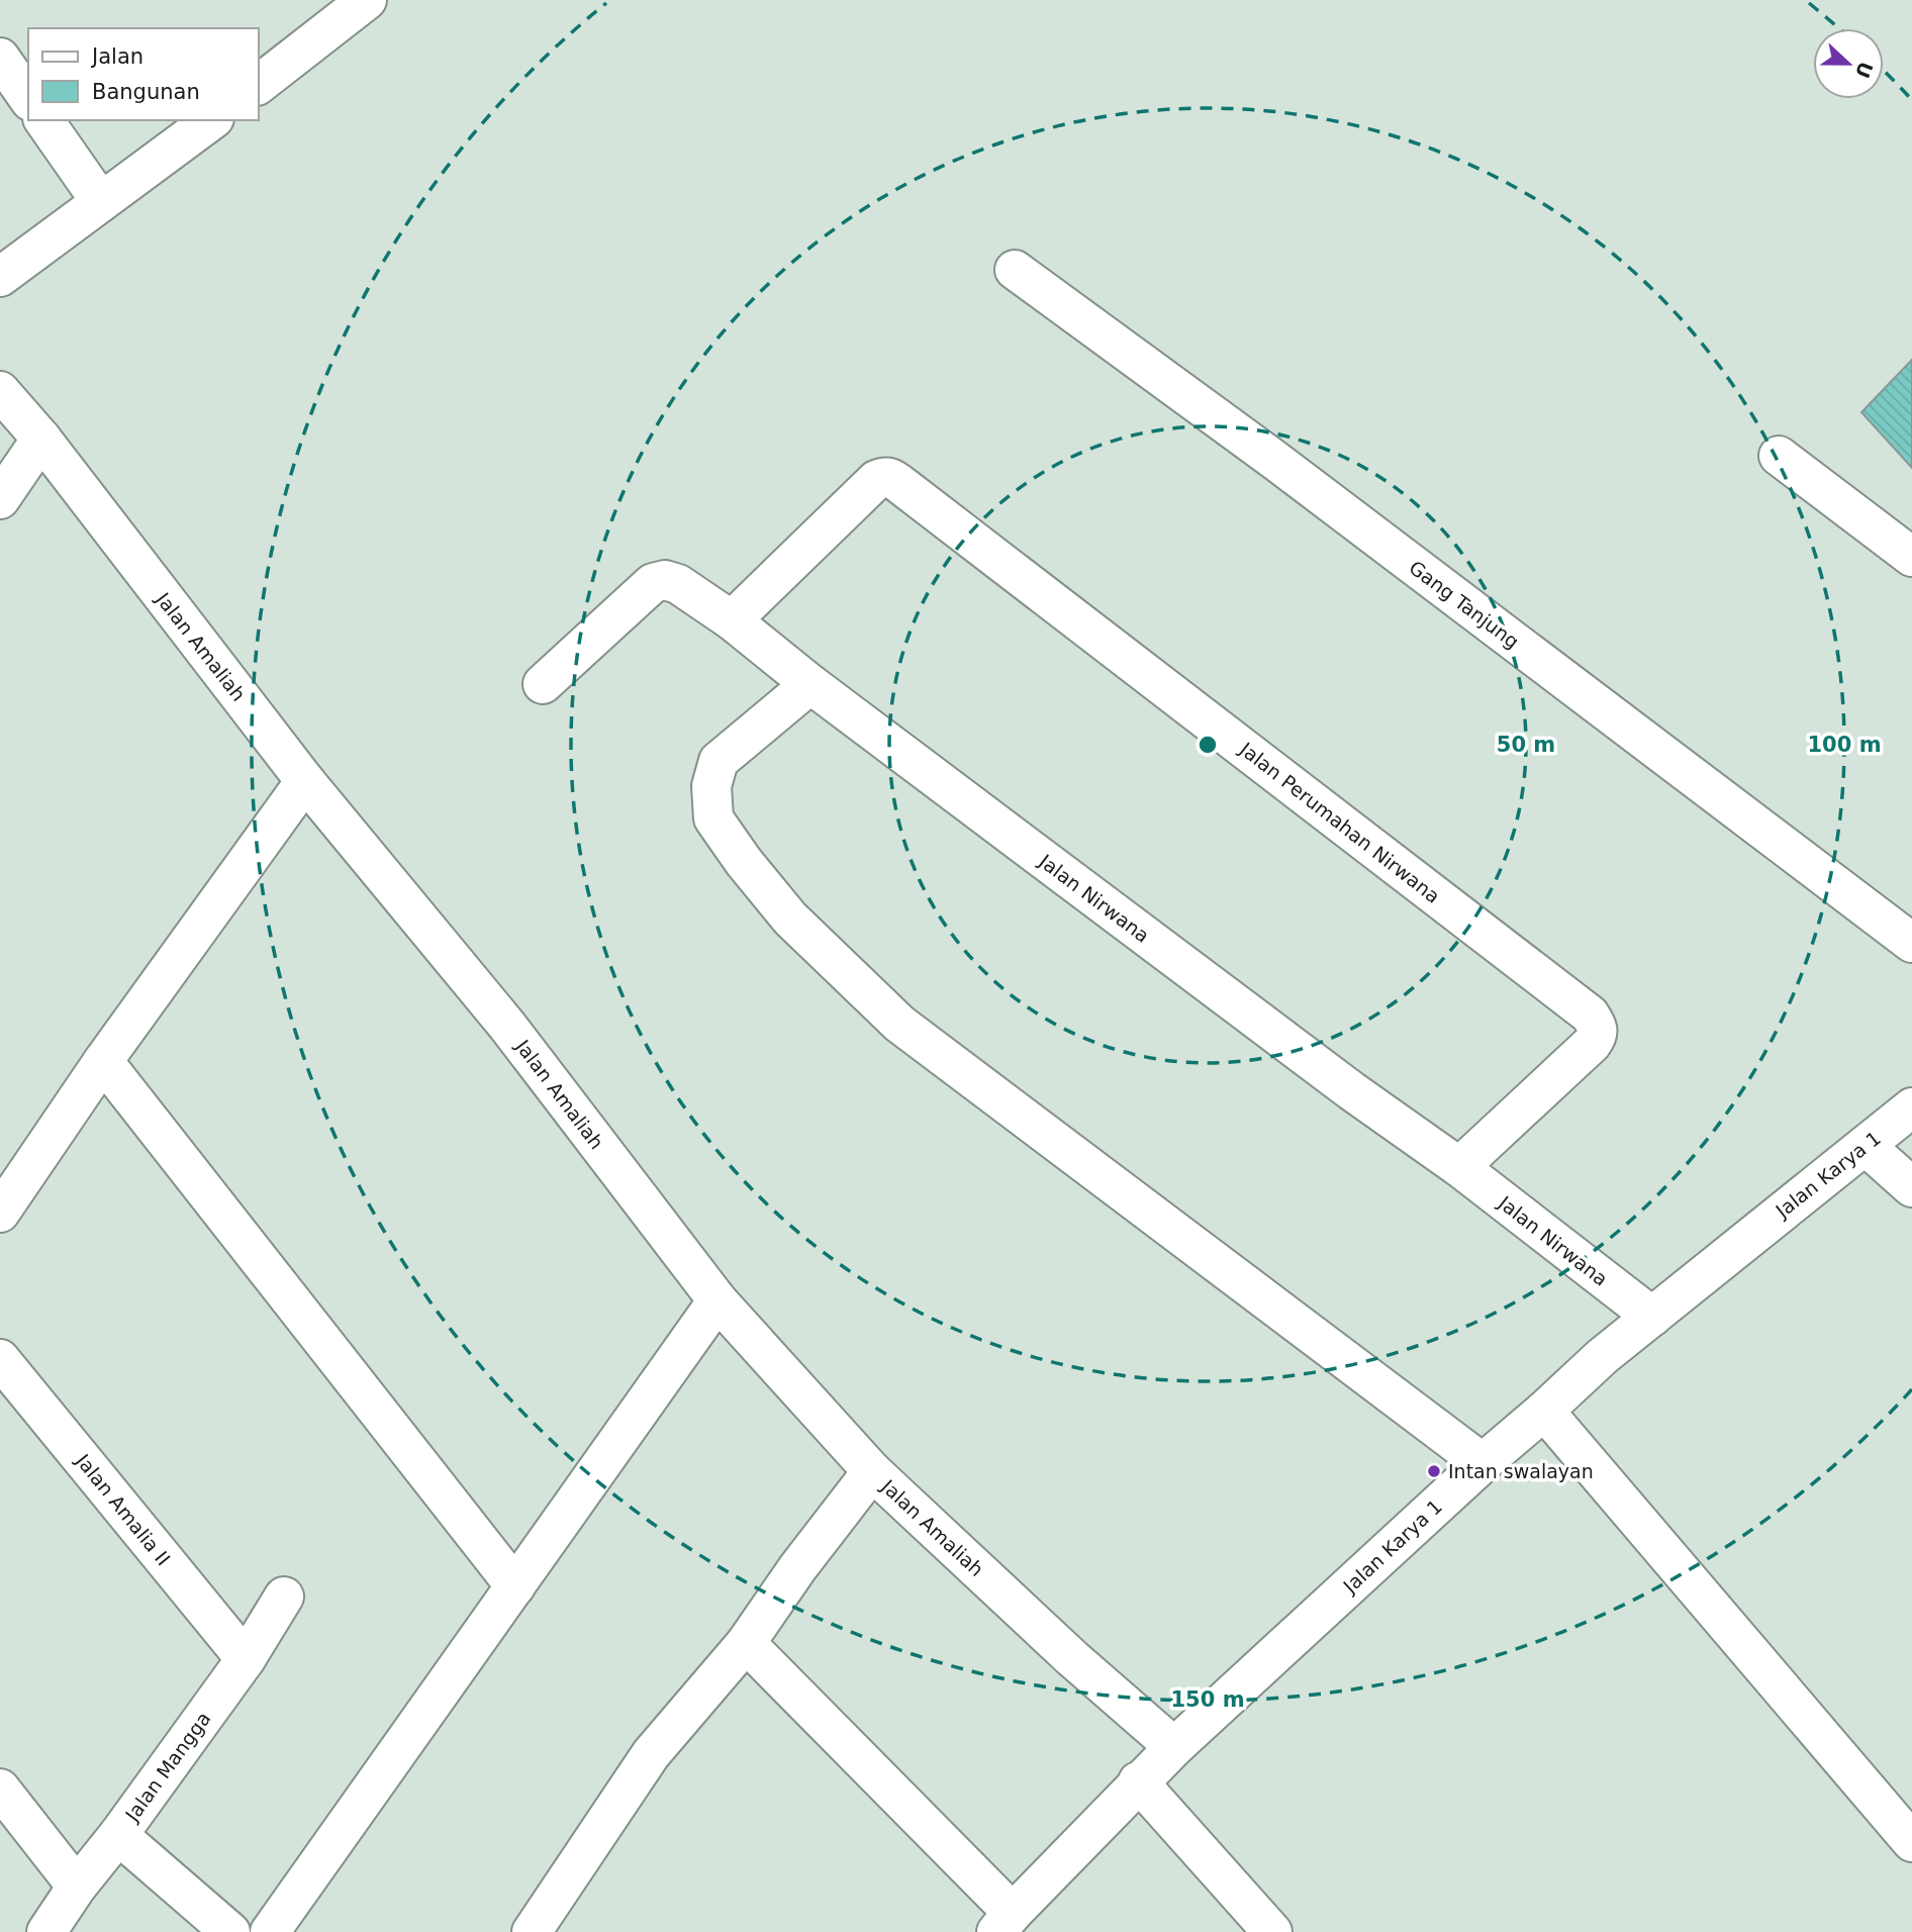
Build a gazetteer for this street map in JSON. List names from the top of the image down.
{
  "streets": {
    "street": [
      "Gang Tanjung",
      "Jalan Amaliah",
      "Jalan Perumahan Nirwana",
      "Jalan Nirwana",
      "Jalan Karya 1",
      "Jalan Amalia II",
      "Jalan Mangga"
    ]
  },
  "crossings": [
    ["Jalan Amaliah", "Jalan Karya 1"],
    ["Jalan Perumahan Nirwana", "Jalan Nirwana"],
    ["Jalan Nirwana", "Jalan Karya 1"],
    ["Jalan Amalia II", "Jalan Mangga"]
  ],
  "places": ["Intan swalayan"],
  "legend": ["Jalan", "Bangunan"],
  "north": "right",
  "rings": ["50 m", "100 m", "150 m"]
}
